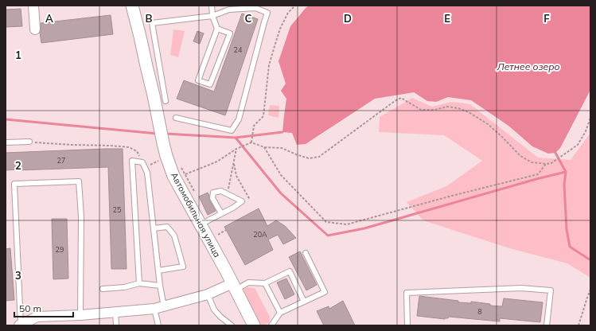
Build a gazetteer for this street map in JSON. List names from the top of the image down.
{
  "streets": {
    "street": ["Автомобильная улица"]
  },
  "water": ["Летнее озеро"],
  "house_numbers": [
    "24",
    "27",
    "25",
    "20A",
    "29",
    "8"
  ],
  "scale_bar": "50 m",
  "grid": {
    "columns": [
      "A",
      "B",
      "C",
      "D",
      "E",
      "F"
    ],
    "rows": ["1", "2", "3"]
  }
}
